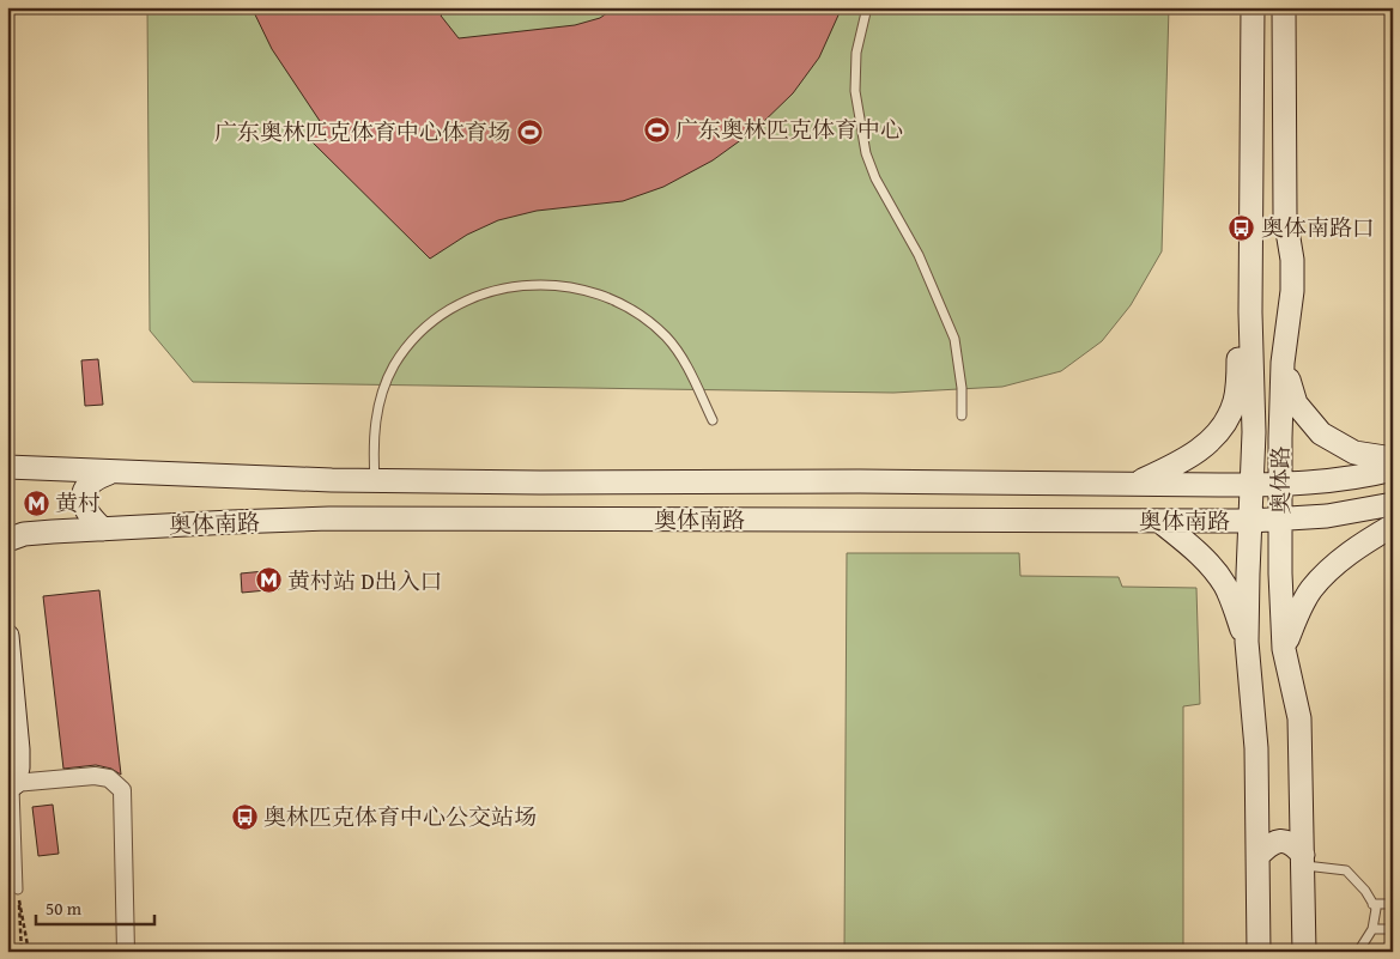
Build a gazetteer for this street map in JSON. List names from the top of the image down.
{
  "streets": {
    "street": ["奥体路", "奥体南路"]
  },
  "crossings": [
    ["奥体路", "奥体南路"]
  ],
  "places": {
    "sports": ["广东奥林匹克体育中心", "广东奥林匹克体育中心体育场"],
    "bus stop": ["奥体南路口", "奥林匹克体育中心公交站场"],
    "metro station": ["黄村", "黄村站 D出入口"]
  },
  "scale_bar": "50 m"
}
